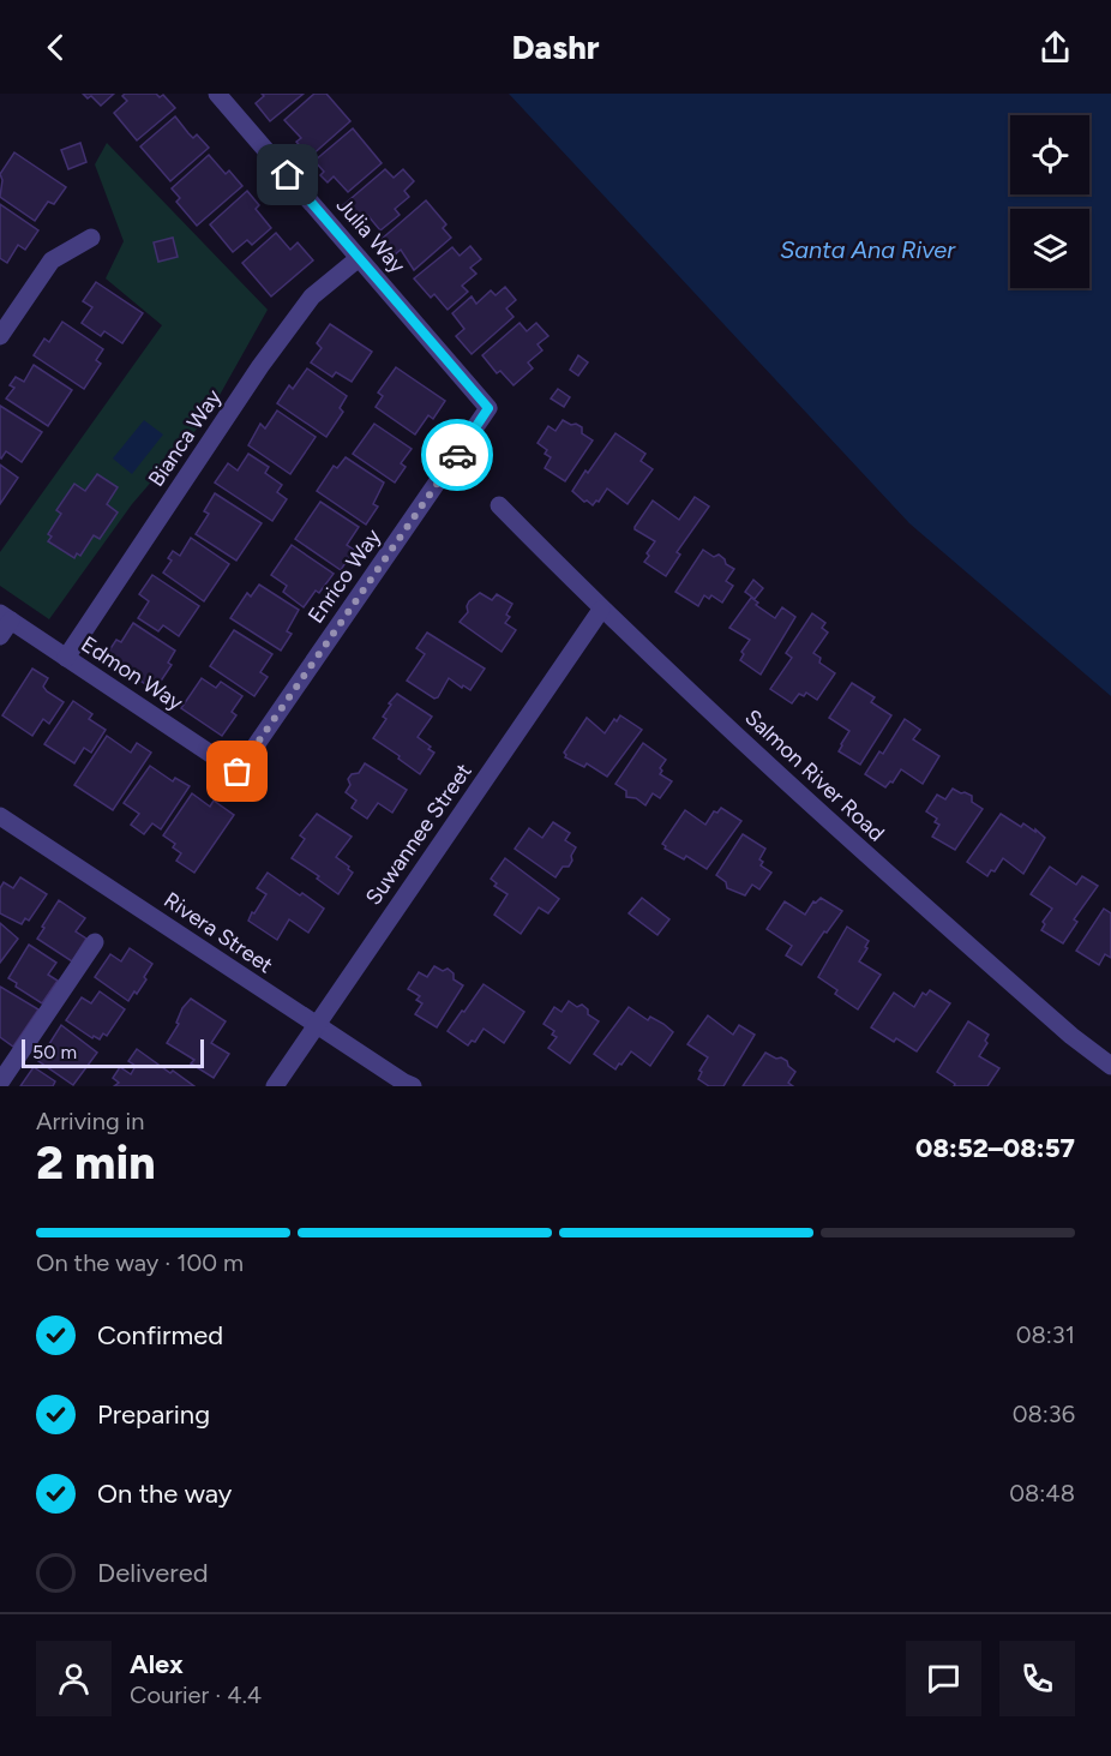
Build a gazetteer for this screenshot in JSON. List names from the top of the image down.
{
  "streets": {
    "street": [
      "Julia Way",
      "Bianca Way",
      "Enrico Way",
      "Edmon Way",
      "Salmon River Road",
      "Suwannee Street",
      "Rivera Street"
    ]
  },
  "crossings": [
    ["Julia Way", "Bianca Way"],
    ["Julia Way", "Enrico Way"],
    ["Bianca Way", "Edmon Way"],
    ["Enrico Way", "Edmon Way"],
    ["Salmon River Road", "Suwannee Street"],
    ["Suwannee Street", "Rivera Street"]
  ],
  "water": ["Santa Ana River"],
  "scale_bar": "50 m",
  "page": {
    "header": "Dashr",
    "scale": "50 m",
    "heading": ["2 min", "Arriving in", "08:52–08:57"],
    "panel": ["Alex", "Courier · 4.4"],
    "bar": "On the way · 100 m",
    "list": [
      ["Confirmed", "08:31"],
      ["Preparing", "08:36"],
      ["On the way", "08:48"],
      "Delivered"
    ]
  }
}
